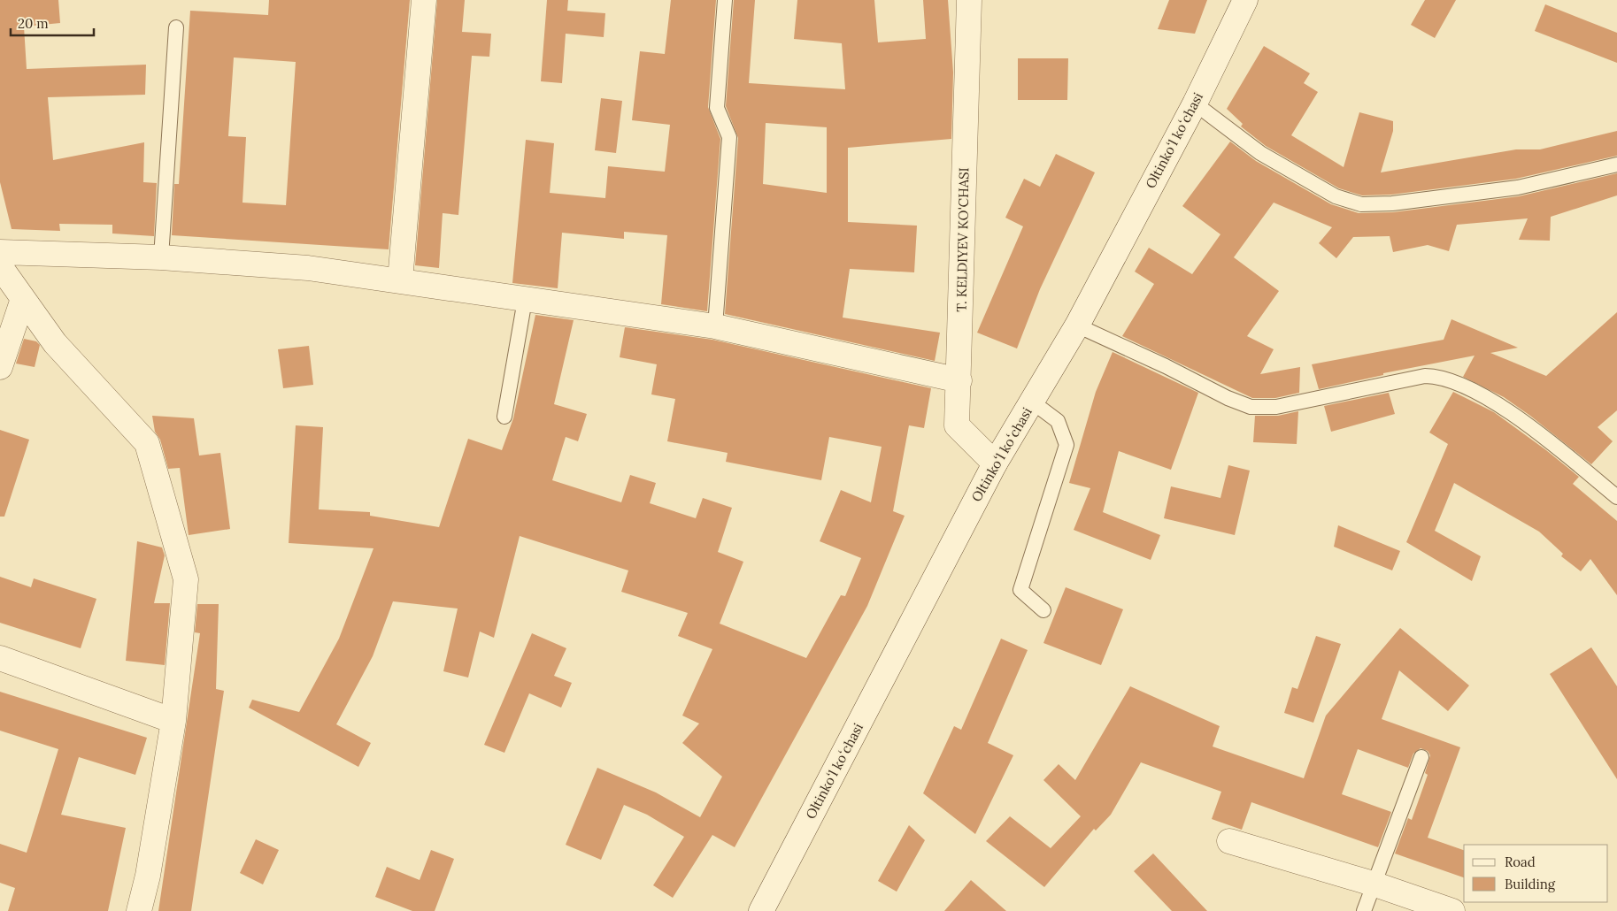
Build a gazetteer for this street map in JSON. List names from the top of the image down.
{
  "streets": {
    "street": ["Oltinkoʻl koʻchasi", "T. KELDIYEV KO'CHASI"]
  },
  "crossings": [
    ["Oltinkoʻl koʻchasi", "T. KELDIYEV KO'CHASI"]
  ],
  "legend": ["Road", "Building"],
  "scale_bar": "20 m"
}
